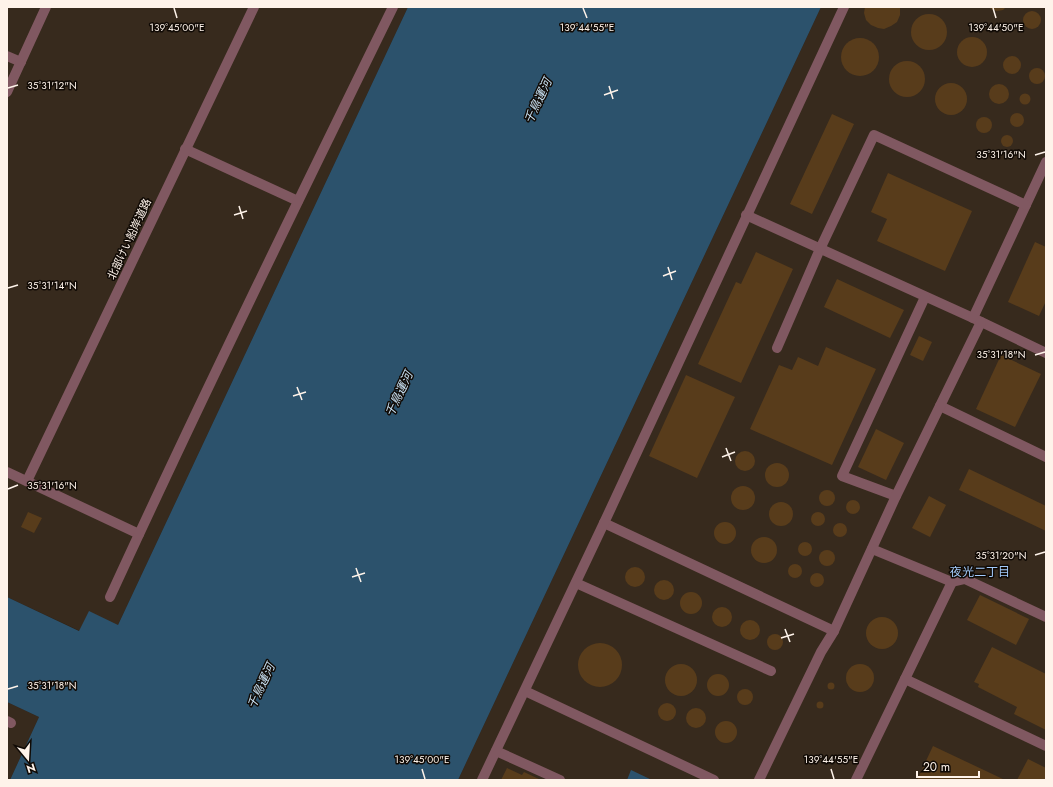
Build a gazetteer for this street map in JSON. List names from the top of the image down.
{
  "streets": {
    "lane": ["北部けい船岸道路"]
  },
  "districts": ["夜光二丁目"],
  "water": ["千鳥運河"],
  "scale_bar": "20 m",
  "north": "bottom",
  "coordinates": [
    "139°45'00\"E",
    "139°44'55\"E",
    "139°44'50\"E",
    "35°31'12\"N",
    "35°31'16\"N",
    "35°31'14\"N",
    "35°31'18\"N",
    "35°31'20\"N"
  ]
}
